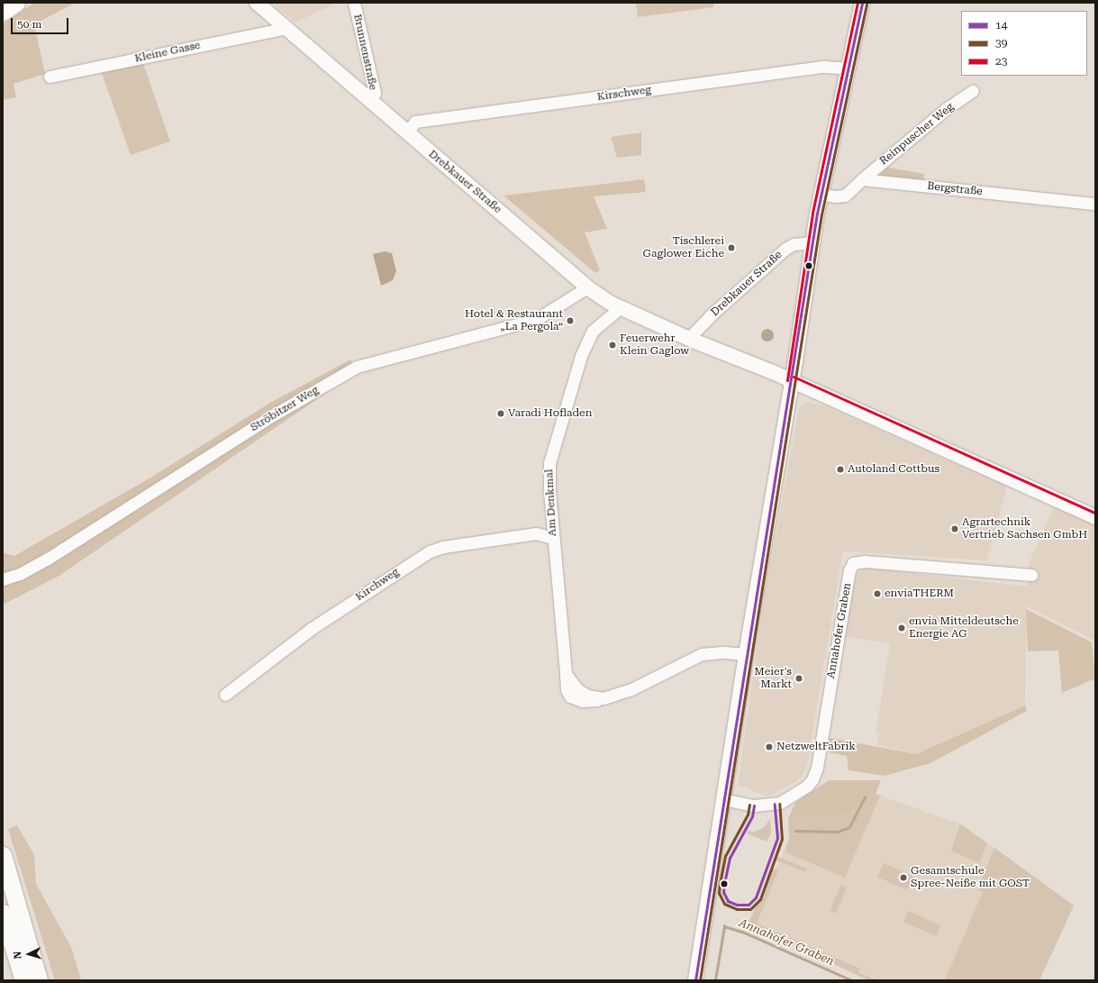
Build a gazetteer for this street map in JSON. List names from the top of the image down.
{
  "streets": {
    "main road": ["Drebkauer Straße"],
    "street": [
      "Kleine Gasse",
      "Brunnenstraße",
      "Kirschweg",
      "Reinpuscher Weg",
      "Bergstraße",
      "Ströbitzer Weg",
      "Am Denkmal",
      "Kirchweg",
      "Annahofer Graben"
    ]
  },
  "crossings": [
    ["Kleine Gasse", "Drebkauer Straße"],
    ["Brunnenstraße", "Drebkauer Straße"],
    ["Kirschweg", "Drebkauer Straße"],
    ["Reinpuscher Weg", "Bergstraße"],
    ["Drebkauer Straße", "Ströbitzer Weg"],
    ["Drebkauer Straße", "Am Denkmal"],
    ["Am Denkmal", "Kirchweg"]
  ],
  "water": ["Annahofer Graben"],
  "places": [
    "Tischlerei Gaglower Eiche",
    "Hotel & Restaurant „La Pergola“",
    "Feuerwehr Klein Gaglow",
    "Varadi Hofladen",
    "Autoland Cottbus",
    "Agrartechnik Vertrieb Sachsen GmbH",
    "enviaTHERM",
    "envia Mitteldeutsche Energie AG",
    "Meier's Markt",
    "NetzweltFabrik",
    "Gesamtschule Spree-Neiße mit GOST"
  ],
  "lines": ["transit line 14", "transit line 23", "transit line 39"],
  "legend": ["14", "39", "23"],
  "scale_bar": "50 m",
  "north": "left"
}
